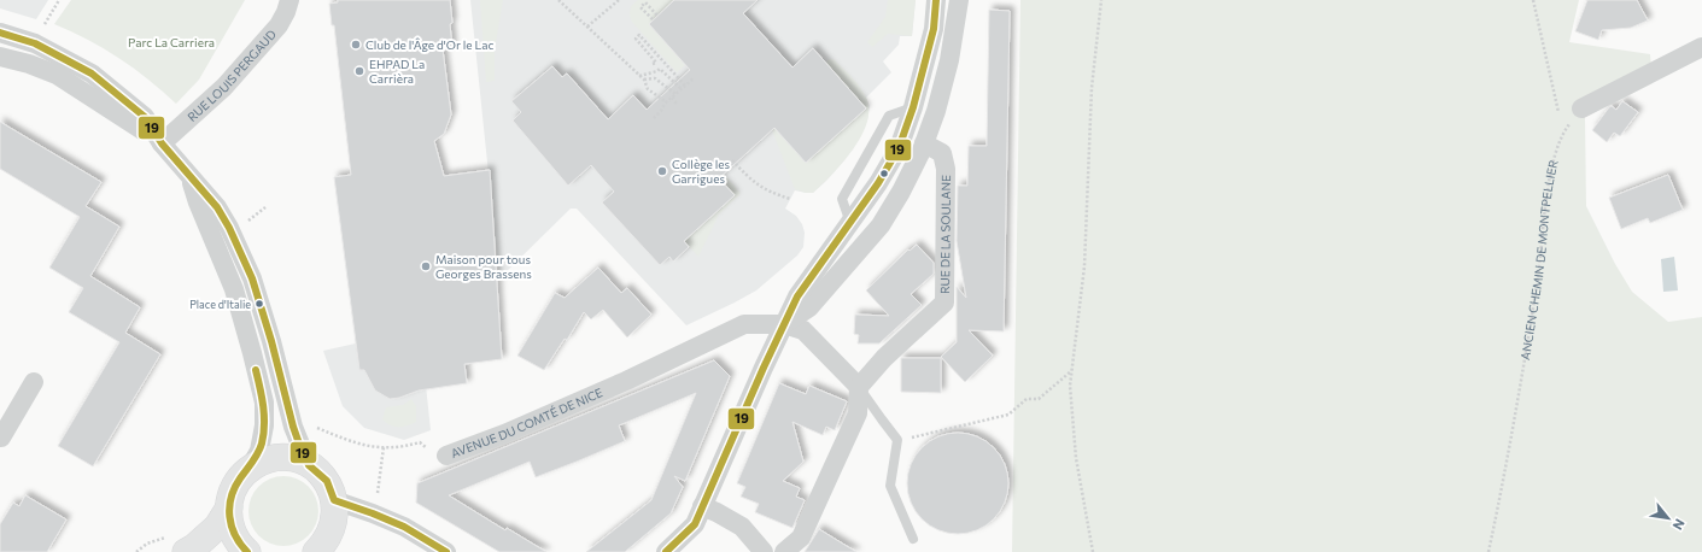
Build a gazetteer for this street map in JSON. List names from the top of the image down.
{
  "streets": {
    "street": ["RUE LOUIS PERGAUD", "RUE DE LA SOULANE", "AVENUE DU COMTÉ DE NICE"],
    "path": ["ANCIEN CHEMIN DE MONTPELLIER"]
  },
  "parks": ["Parc La Carriera"],
  "places": [
    "Club de l'Âge d'Or le Lac",
    "EHPAD La Carrièra",
    "Collège les Garrigues",
    "Maison pour tous Georges Brassens",
    "Place d'Italie"
  ],
  "lines": ["transit line 19"],
  "north": "bottom right"
}
